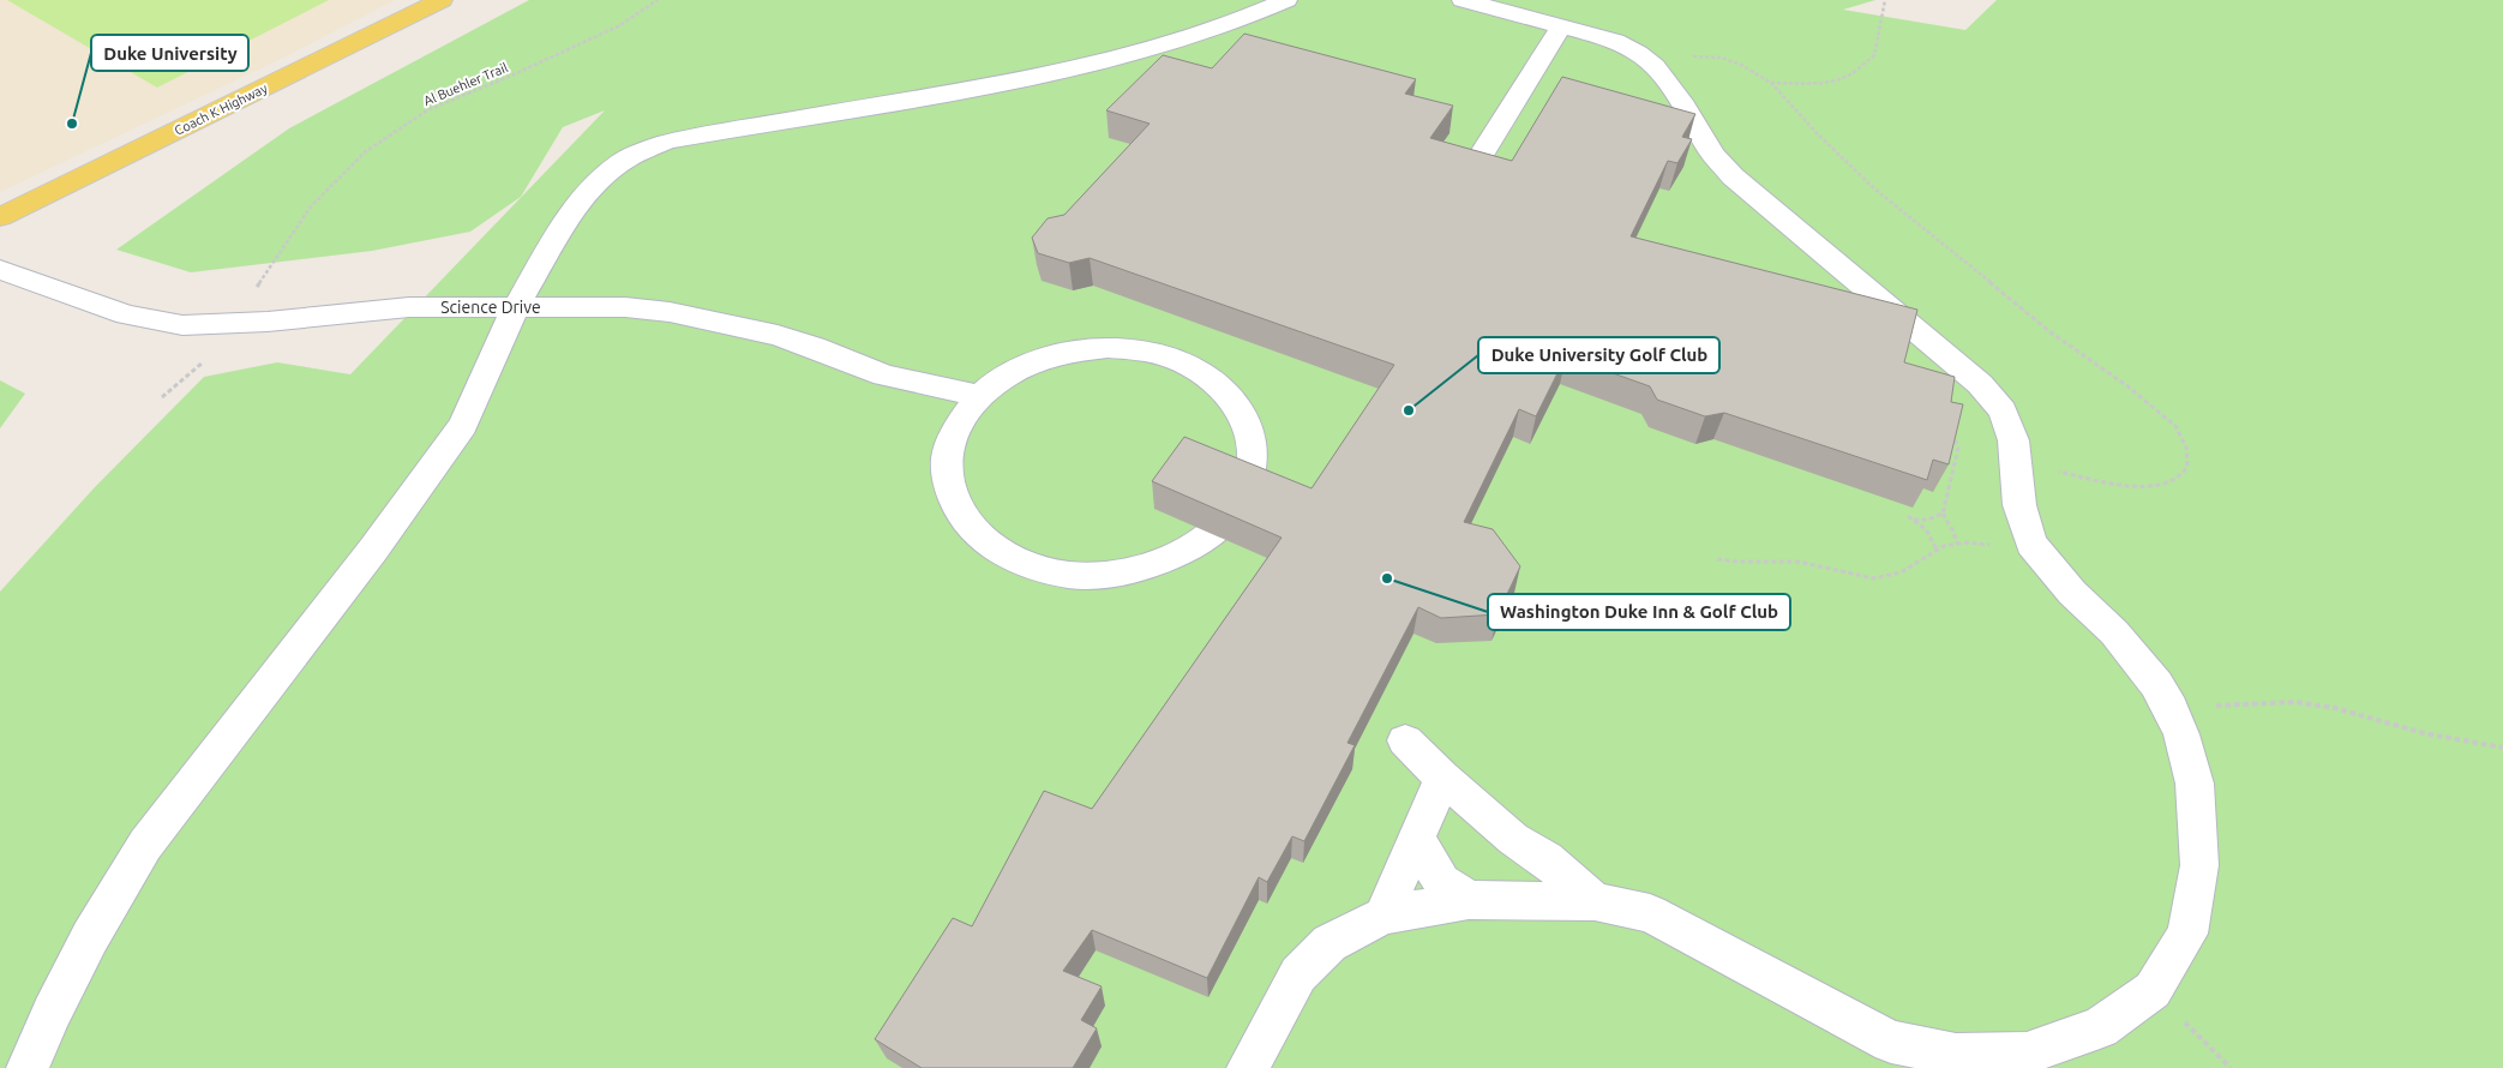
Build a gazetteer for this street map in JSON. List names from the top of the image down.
{
  "streets": {
    "main road": ["Coach K Highway"],
    "lane": ["Science Drive"],
    "path": ["Al Buehler Trail"]
  },
  "places": ["Duke University", "Duke University Golf Club", "Washington Duke Inn & Golf Club"]
}
